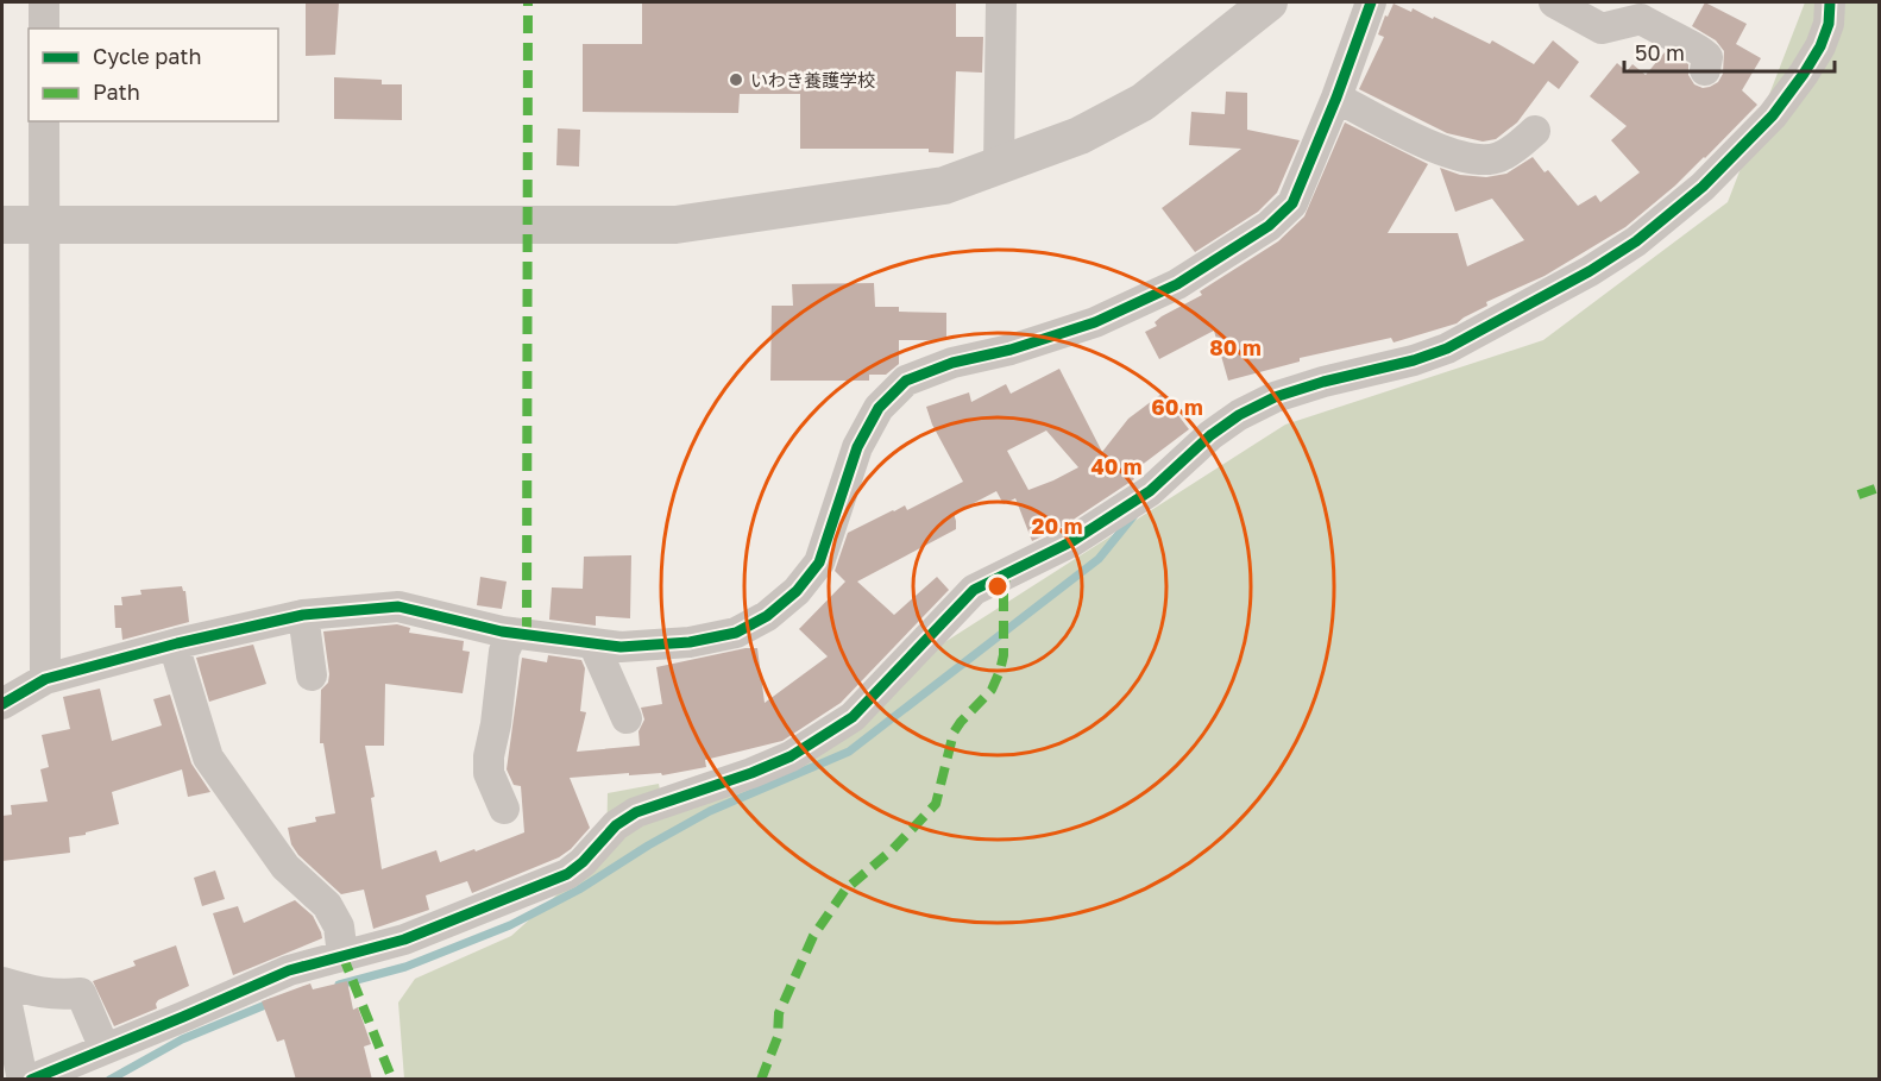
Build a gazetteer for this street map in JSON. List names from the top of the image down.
{
  "places": ["いわき養護学校"],
  "legend": ["Cycle path", "Path"],
  "scale_bar": "50 m",
  "rings": [
    "80 m",
    "60 m",
    "40 m",
    "20 m"
  ]
}
